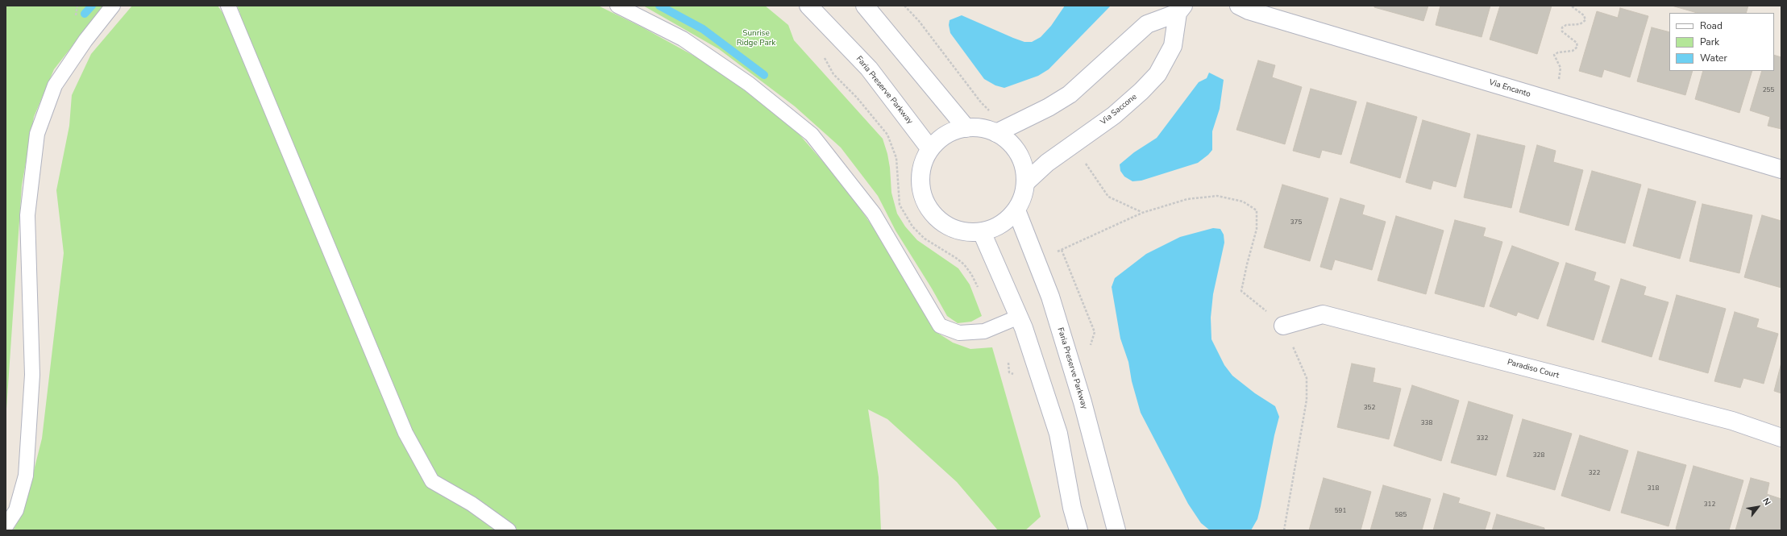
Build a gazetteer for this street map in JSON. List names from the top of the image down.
{
  "streets": {
    "street": [
      "Via Encanto",
      "Faria Preserve Parkway",
      "Via Saccone",
      "Paradiso Court"
    ]
  },
  "crossings": [
    ["Faria Preserve Parkway", "Via Saccone"]
  ],
  "parks": ["Sunrise Ridge Park"],
  "house_numbers": [
    "255",
    "375",
    "352",
    "338",
    "332",
    "328",
    "322",
    "318",
    "312",
    "591",
    "585"
  ],
  "legend": ["Road", "Park", "Water"],
  "north": "top right"
}
